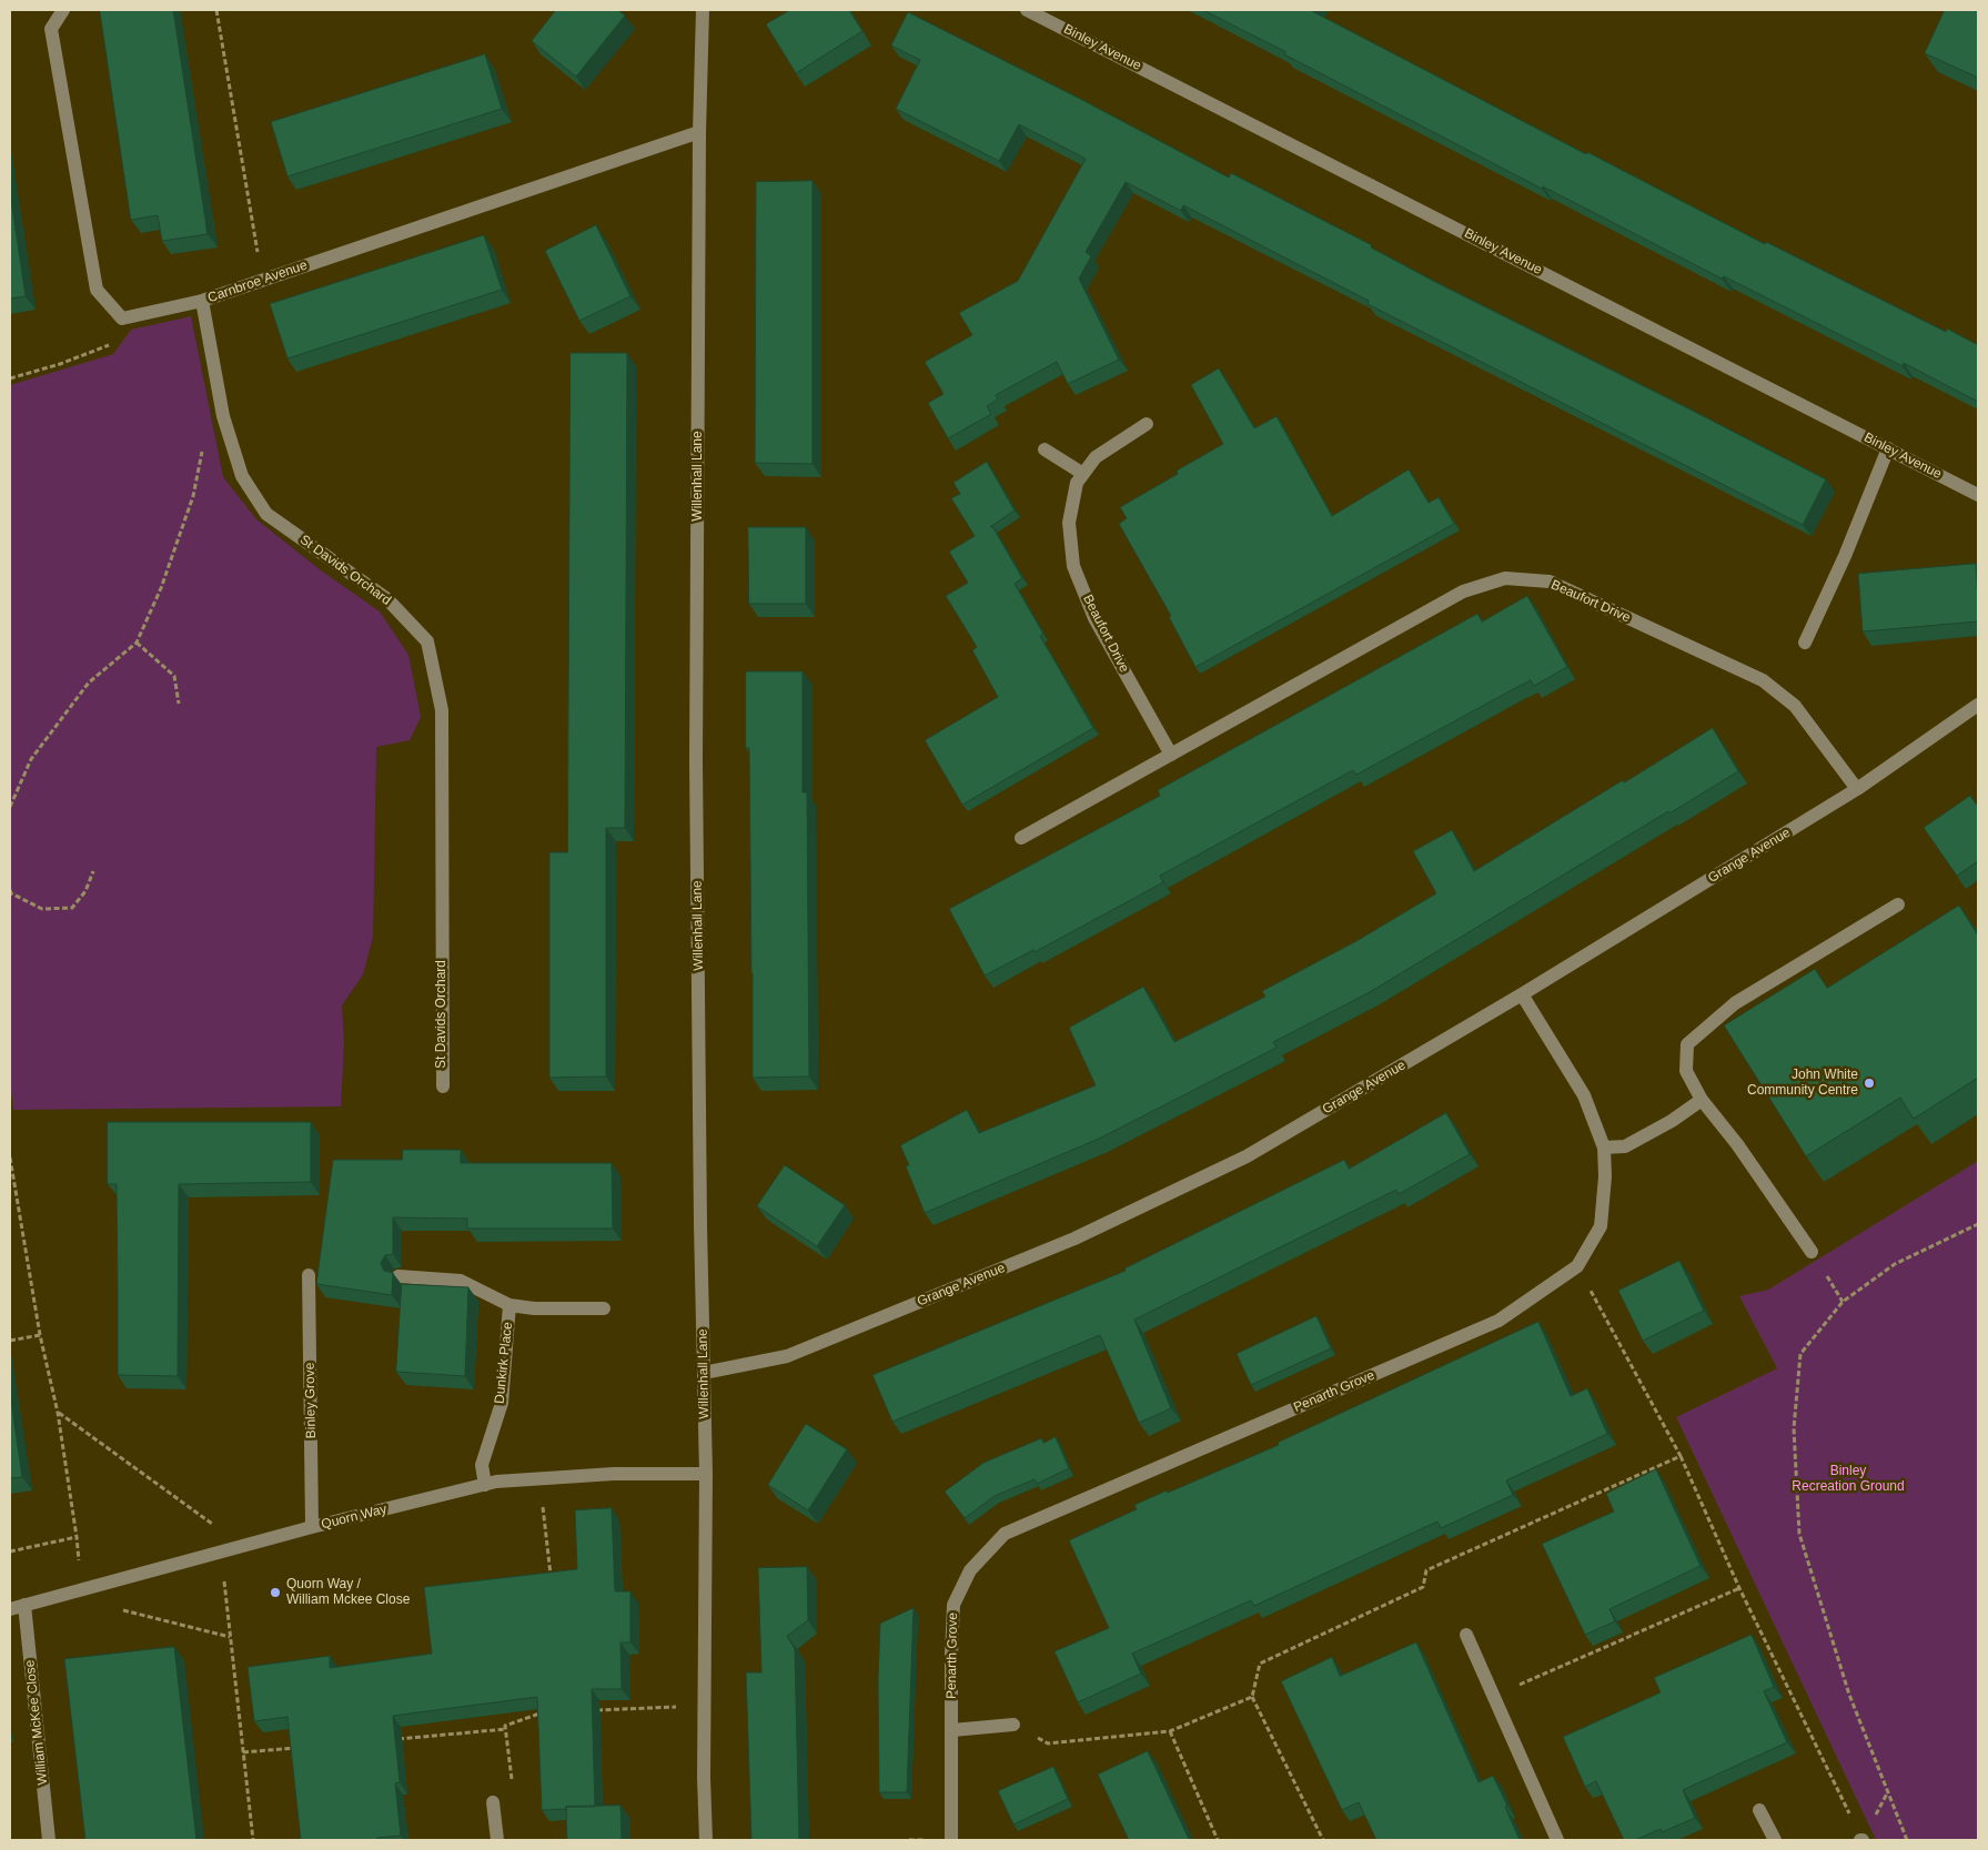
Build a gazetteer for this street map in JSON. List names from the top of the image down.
{
  "streets": {
    "street": [
      "Binley Avenue",
      "Carnbroe Avenue",
      "Willenhall Lane",
      "St Davids Orchard",
      "Beaufort Drive",
      "Grange Avenue",
      "Dunkirk Place",
      "Penarth Grove",
      "Binley Grove",
      "Quorn Way",
      "William McKee Close"
    ]
  },
  "crossings": [
    ["Carnbroe Avenue", "Willenhall Lane"],
    ["Carnbroe Avenue", "St Davids Orchard"],
    ["Willenhall Lane", "Grange Avenue"],
    ["Willenhall Lane", "Quorn Way"],
    ["Beaufort Drive", "Grange Avenue"],
    ["Grange Avenue", "Penarth Grove"],
    ["Dunkirk Place", "Quorn Way"],
    ["Binley Grove", "Quorn Way"],
    ["Quorn Way", "William McKee Close"]
  ],
  "parks": ["Binley Recreation Ground"],
  "places": ["John White Community Centre", "Quorn Way / William Mckee Close"]
}
